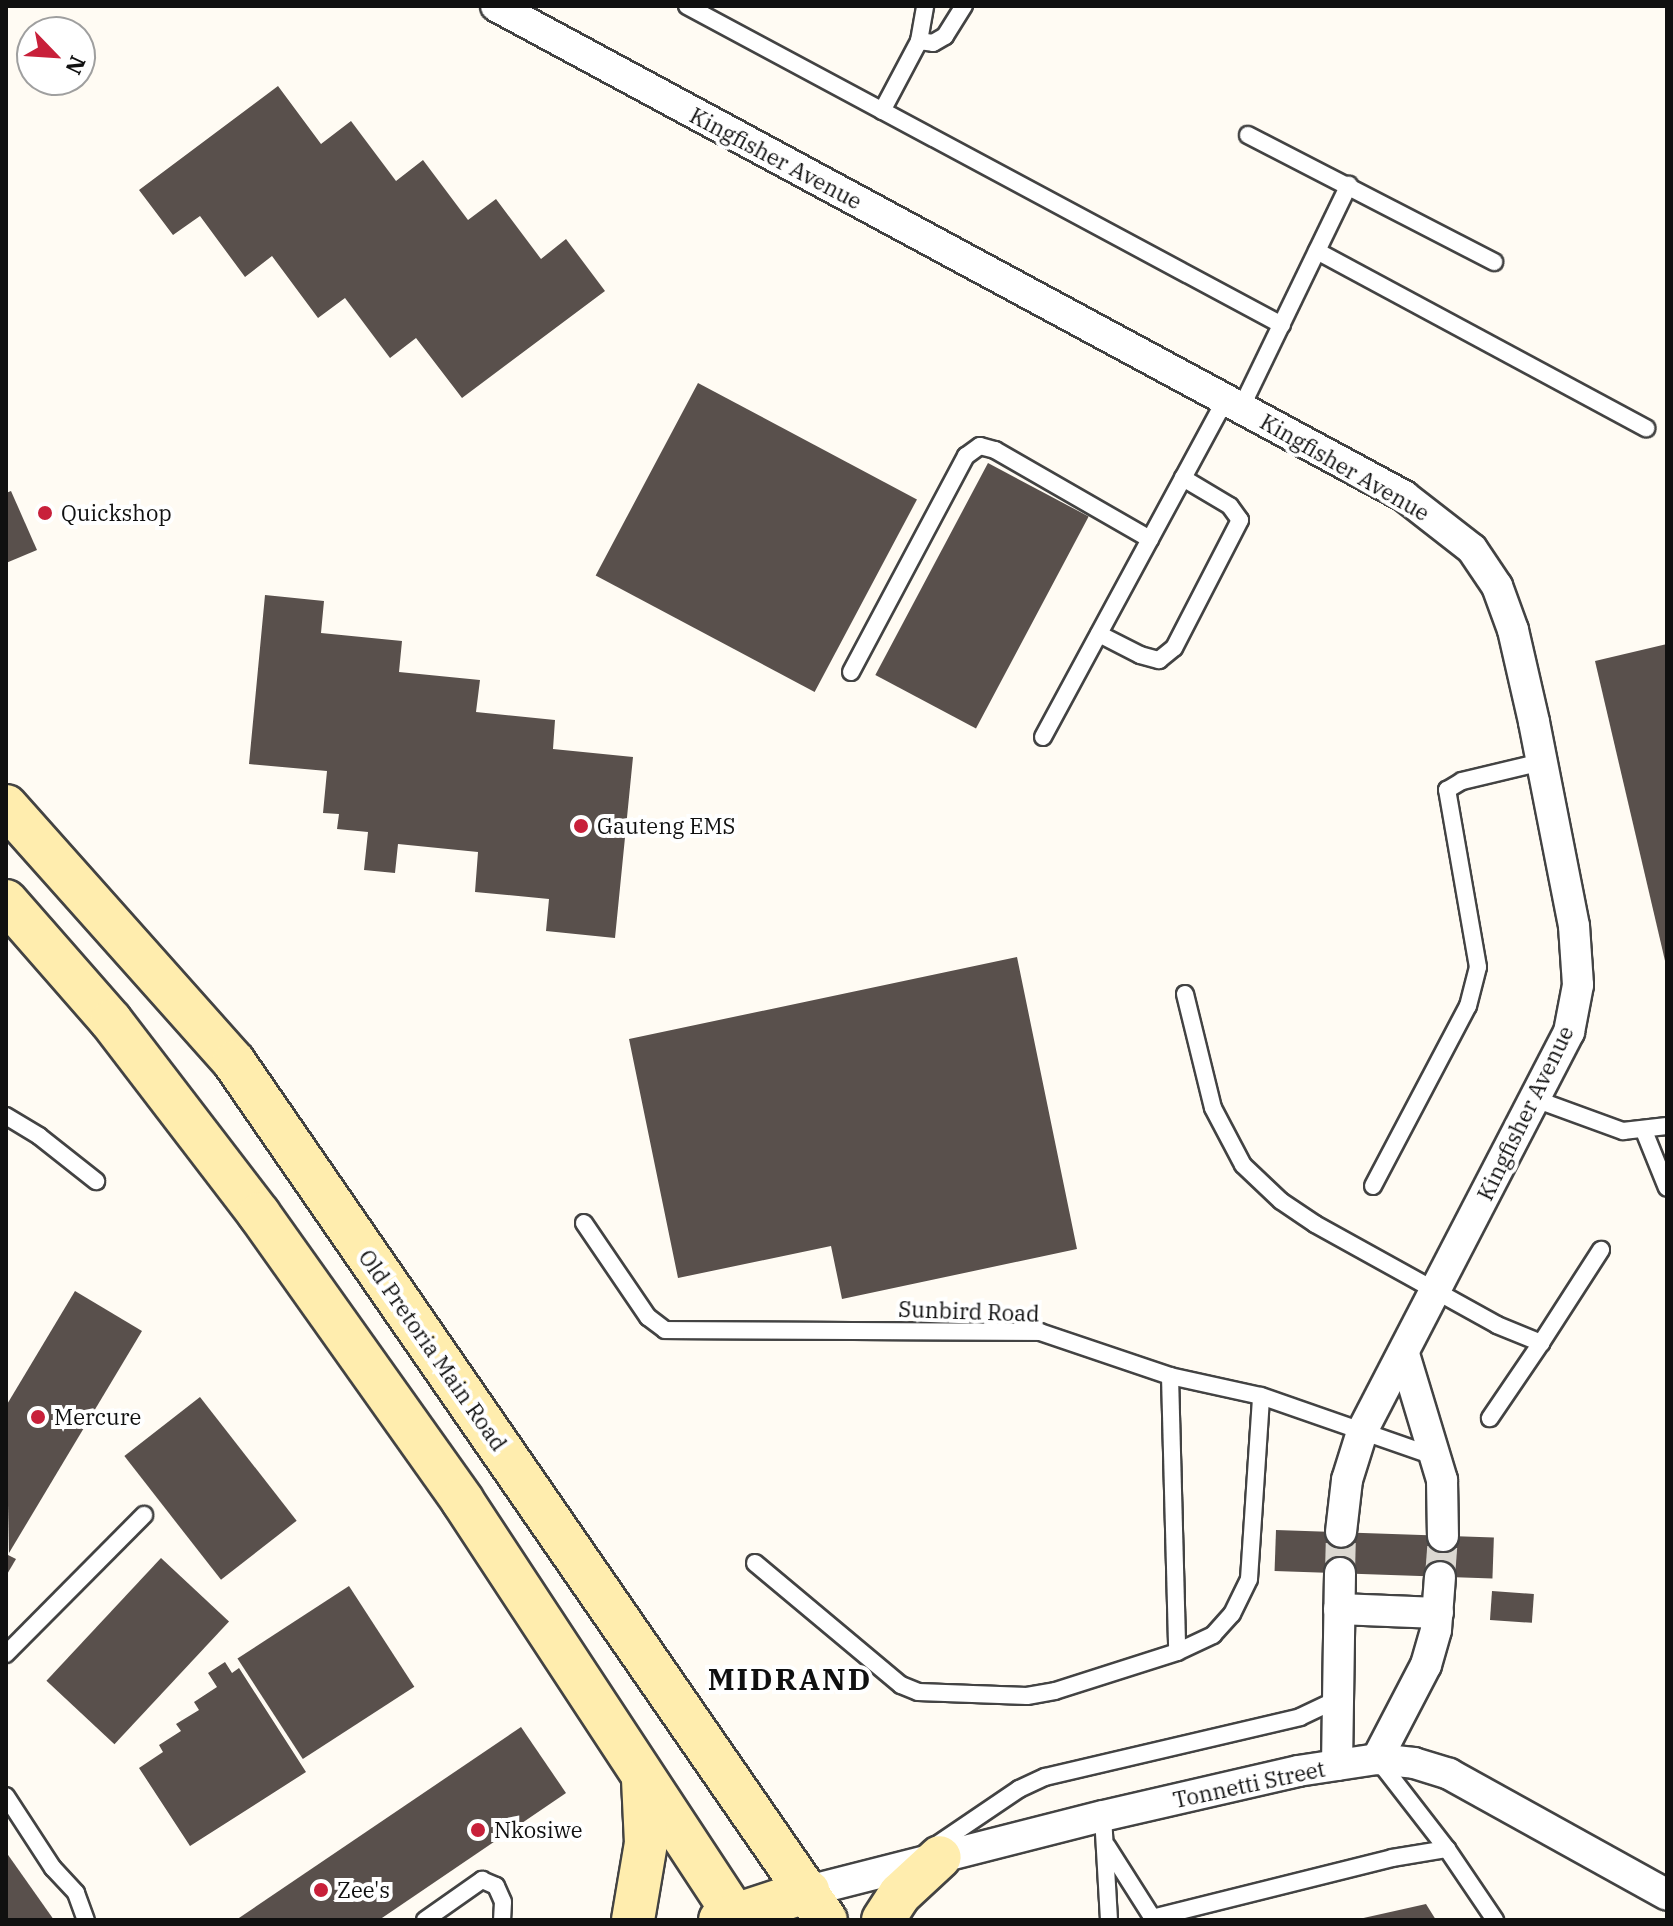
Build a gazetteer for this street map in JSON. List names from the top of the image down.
{
  "streets": {
    "main road": ["Old Pretoria Main Road"],
    "street": ["Kingfisher Avenue", "Tonnetti Street"],
    "lane": ["Sunbird Road"]
  },
  "crossings": [
    ["Kingfisher Avenue", "Sunbird Road"],
    ["Old Pretoria Main Road", "Tonnetti Street"]
  ],
  "districts": ["MIDRAND"],
  "places": [
    "Quickshop",
    "Gauteng EMS",
    "Mercure",
    "Nkosiwe",
    "Zee's"
  ],
  "north": "bottom right"
}
